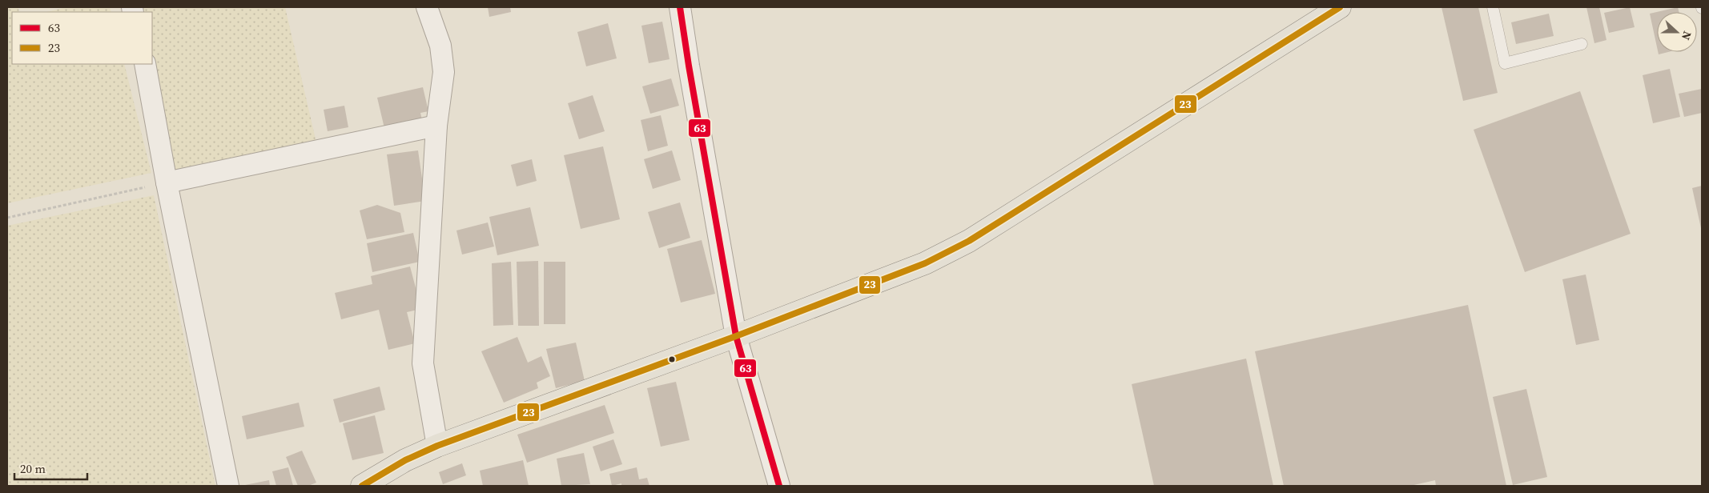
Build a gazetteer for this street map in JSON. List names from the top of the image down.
{
  "lines": ["transit line 63", "transit line 23"],
  "legend": ["63", "23"],
  "scale_bar": "20 m",
  "north": "right"
}
